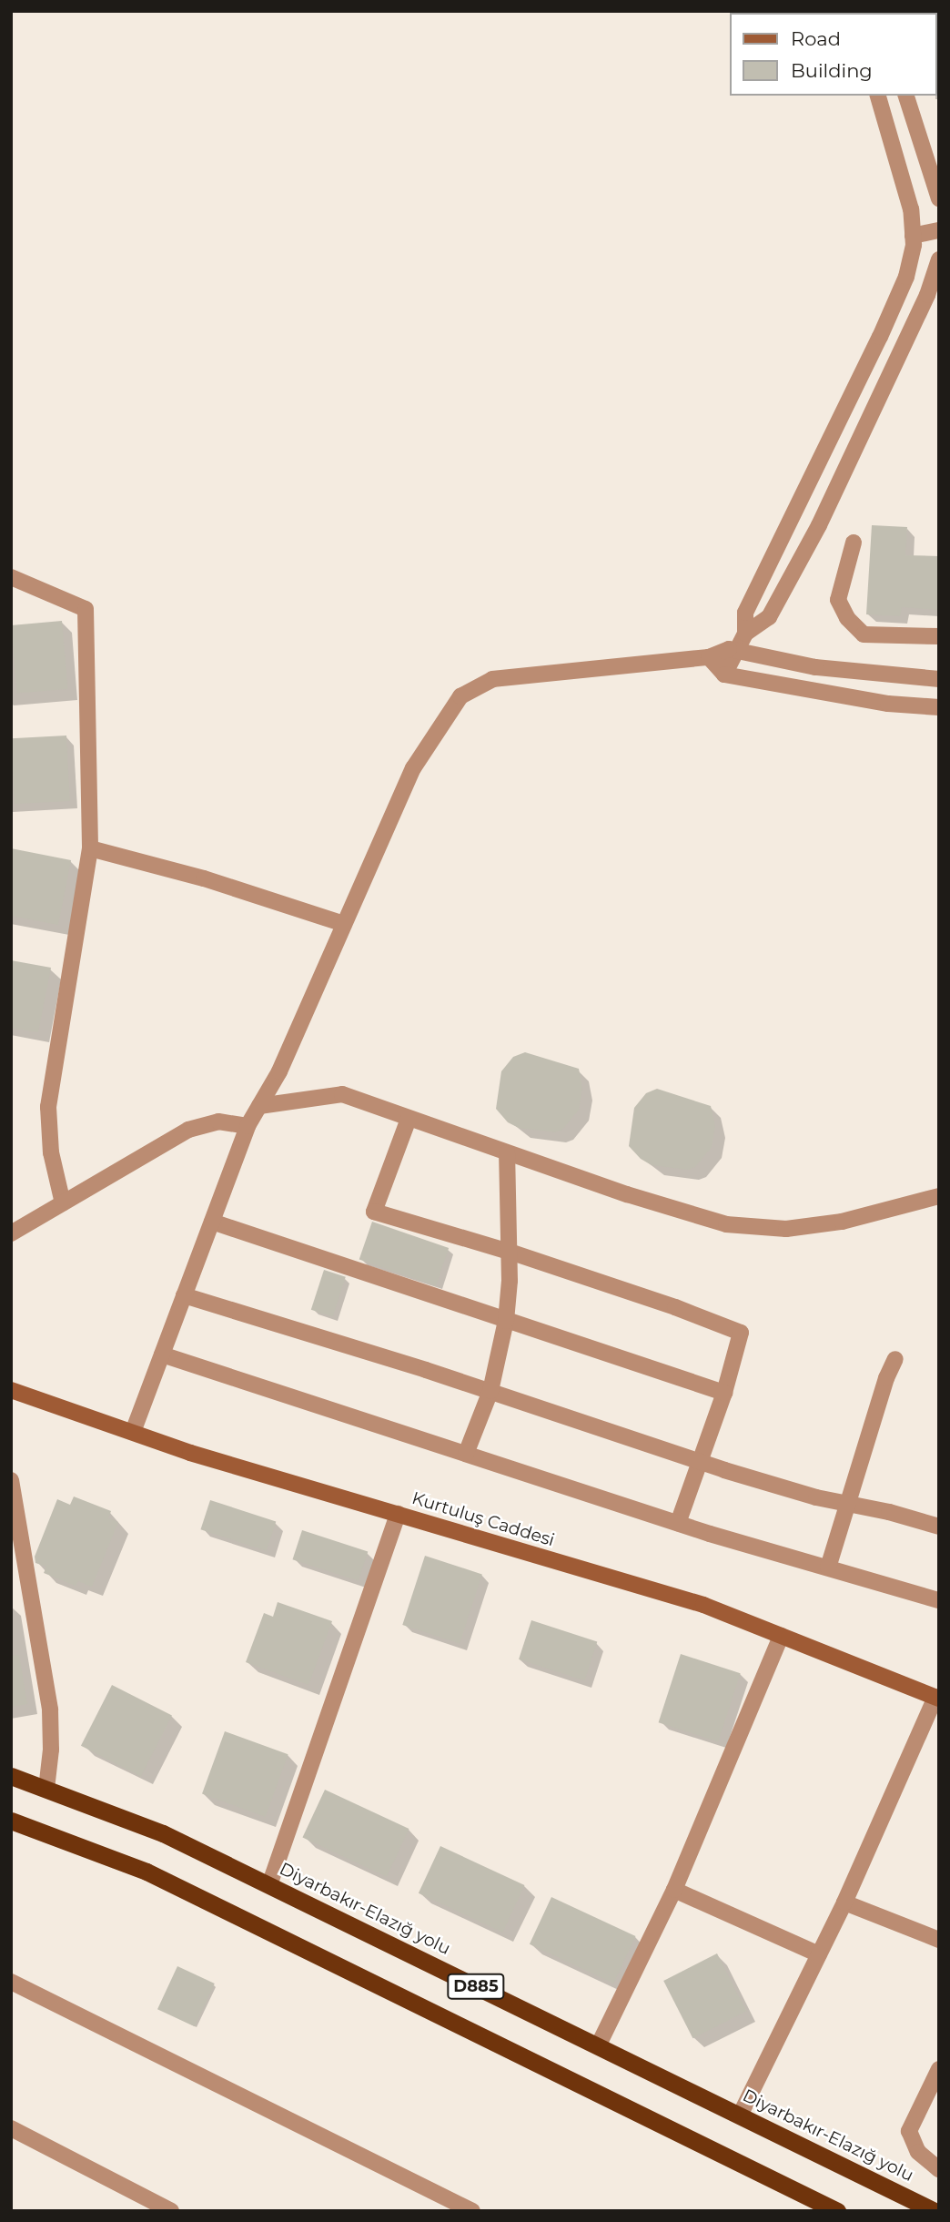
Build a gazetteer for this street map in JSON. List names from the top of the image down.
{
  "streets": {
    "highway": ["Diyarbakır-Elazığ yolu", "D885"],
    "main road": ["Kurtuluş Caddesi"]
  },
  "legend": ["Road", "Building"]
}
